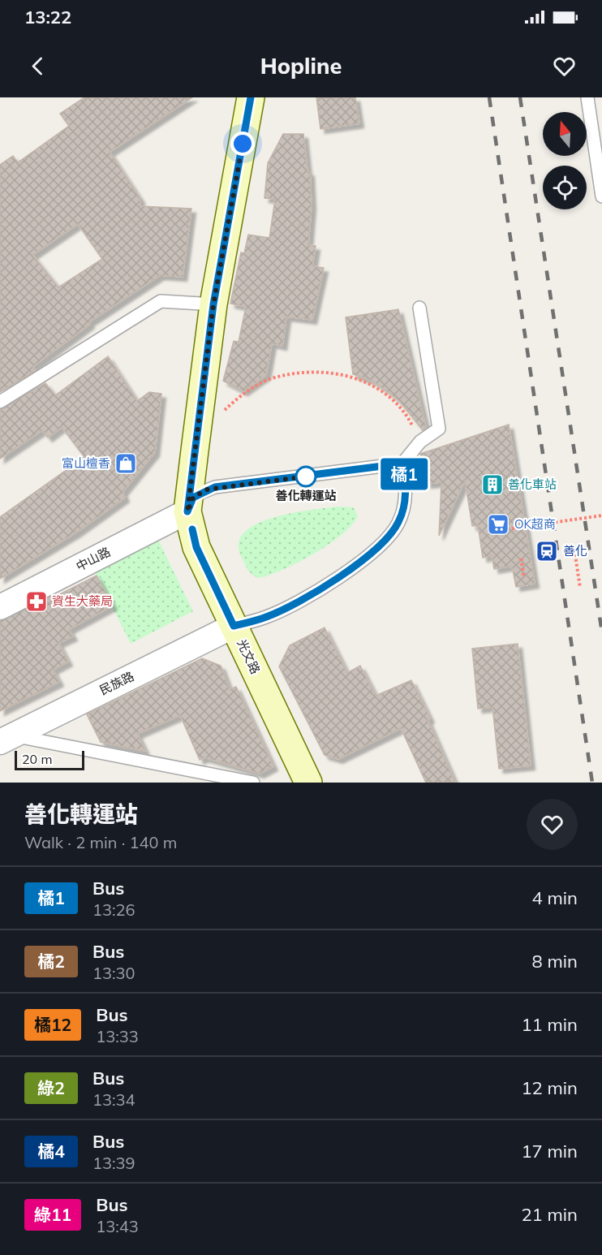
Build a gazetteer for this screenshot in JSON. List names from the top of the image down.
{
  "streets": {
    "street": ["中山路", "光文路", "民族路"]
  },
  "crossings": [
    ["中山路", "光文路"],
    ["光文路", "民族路"]
  ],
  "places": {
    "shop": ["富山檀香"],
    "other": ["善化轉運站"],
    "building": ["善化車站"],
    "supermarket": ["OK超商"],
    "station": ["善化"],
    "pharmacy": ["資生大藥局"]
  },
  "lines": ["bus line 橘1"],
  "scale_bar": "20 m",
  "north": "top",
  "page": {
    "status": "13:22",
    "header": "Hopline",
    "on_map": "橘1",
    "scale": "20 m",
    "heading": ["善化轉運站", "Walk · 2 min · 140 m"],
    "list": [
      {
        "mark": "橘1",
        "name": "Bus",
        "note": "13:26",
        "value": "4 min"
      },
      {
        "mark": "橘2",
        "name": "Bus",
        "note": "13:30",
        "value": "8 min"
      },
      {
        "mark": "橘12",
        "name": "Bus",
        "note": "13:33",
        "value": "11 min"
      },
      {
        "mark": "綠2",
        "name": "Bus",
        "note": "13:34",
        "value": "12 min"
      },
      {
        "mark": "橘4",
        "name": "Bus",
        "note": "13:39",
        "value": "17 min"
      },
      {
        "mark": "綠11",
        "name": "Bus",
        "note": "13:43",
        "value": "21 min"
      }
    ]
  }
}
